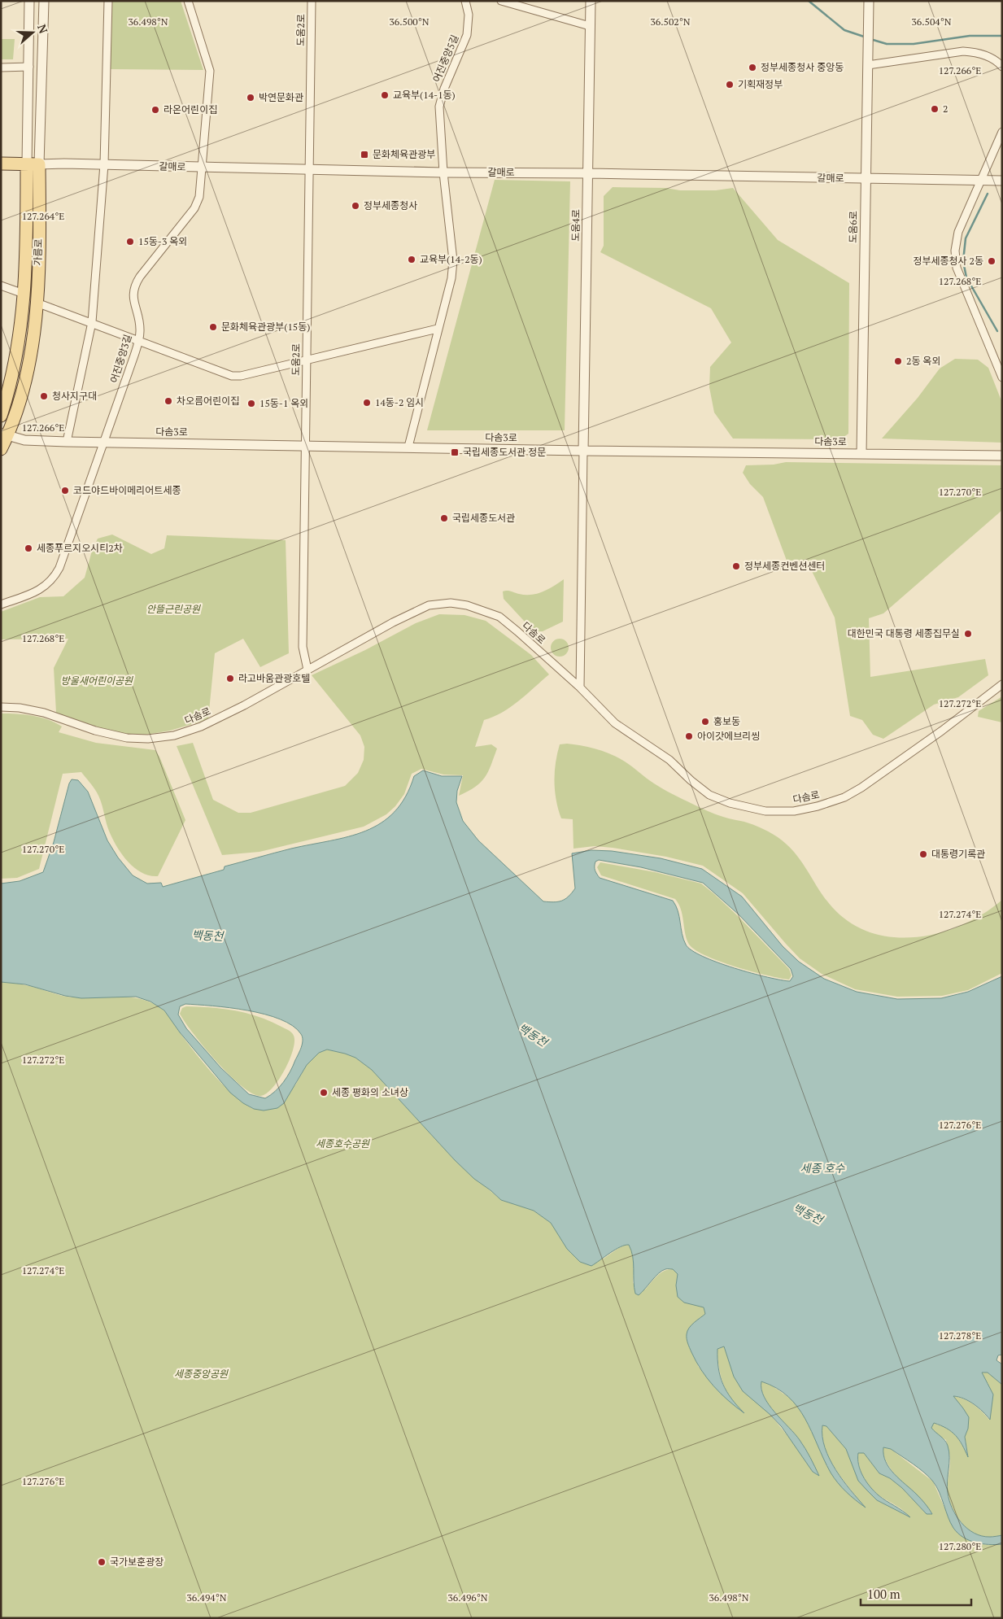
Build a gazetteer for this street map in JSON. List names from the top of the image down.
{
  "streets": {
    "main road": ["갈매로", "가름로"],
    "street": [
      "도움2로",
      "어진중앙5길",
      "도움4로",
      "도움6로",
      "어진중앙3길",
      "다솜3로",
      "다솜로"
    ]
  },
  "crossings": [
    ["도움2로", "갈매로"],
    ["도움2로", "다솜3로"],
    ["도움2로", "다솜로"],
    ["어진중앙5길", "갈매로"],
    ["어진중앙5길", "다솜3로"],
    ["갈매로", "도움4로"],
    ["갈매로", "도움6로"],
    ["갈매로", "가름로"],
    ["갈매로", "어진중앙3길"],
    ["도움4로", "다솜3로"],
    ["도움6로", "다솜3로"],
    ["가름로", "다솜3로"],
    ["어진중앙3길", "다솜3로"]
  ],
  "water": ["백동천", "세종 호수"],
  "parks": [
    "안뜰근린공원",
    "방울새어린이공원",
    "세종호수공원",
    "세종중앙공원"
  ],
  "places": {
    "other": [
      "정부세종청사 중앙동",
      "기획재정부",
      "교육부(14-1동)",
      "박연문화관",
      "2",
      "라온어린이집",
      "정부세종청사",
      "15동-3 옥외",
      "교육부(14-2동)",
      "정부세종청사 2동",
      "문화체육관광부(15동)",
      "2동 옥외",
      "청사지구대",
      "차오름어린이집",
      "14동-2 임시",
      "15동-1 옥외",
      "코드야드바이메리어트세종",
      "국립세종도서관",
      "세종푸르지오시티2차",
      "정부세종컨벤션센터",
      "대한민국 대통령 세종집무실",
      "라고바움관광호텔",
      "홍보동",
      "아이갓에브리씽",
      "대통령기록관",
      "세종 평화의 소녀상",
      "국가보훈광장"
    ],
    "transit": ["문화체육관광부", "국립세종도서관 정문"]
  },
  "scale_bar": "100 m",
  "north": "right",
  "coordinates": [
    "36.498°N",
    "36.500°N",
    "36.502°N",
    "36.504°N",
    "127.266°E",
    "127.264°E",
    "127.268°E",
    "127.270°E",
    "127.272°E",
    "127.274°E",
    "127.276°E",
    "127.278°E",
    "127.280°E",
    "36.494°N",
    "36.496°N"
  ]
}
